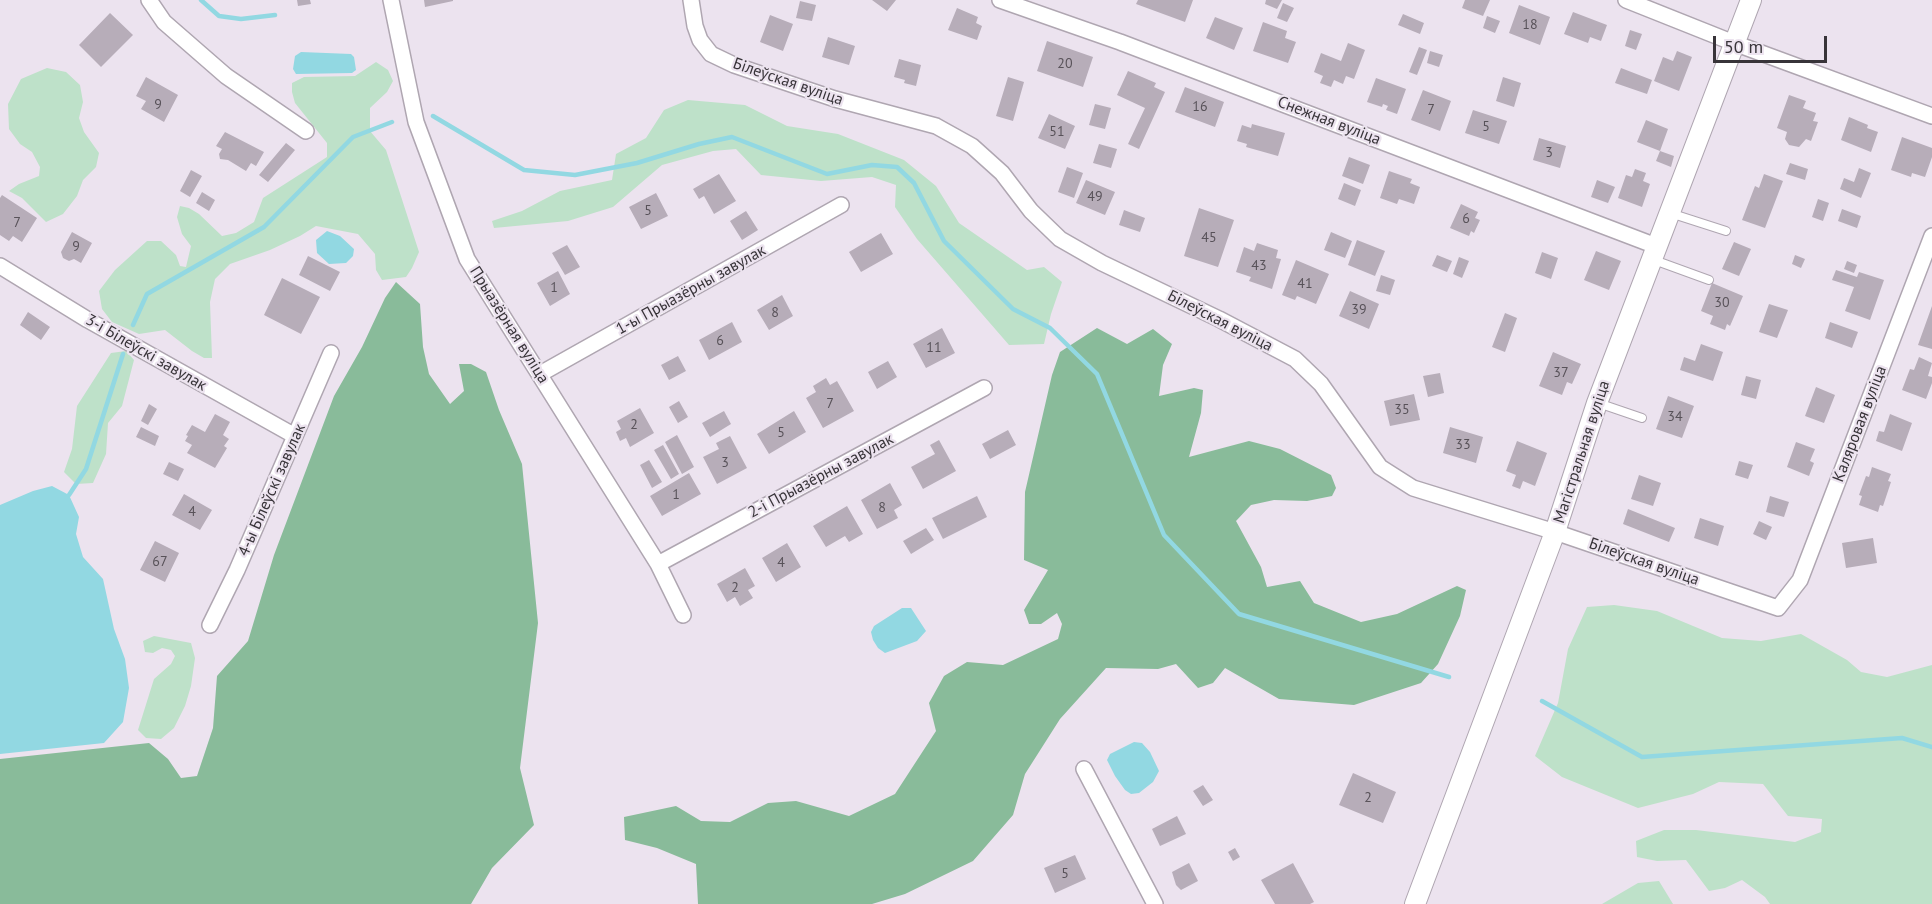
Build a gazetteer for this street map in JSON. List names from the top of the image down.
{
  "streets": {
    "street": [
      "Білеўская вуліца",
      "Снежная вуліца",
      "1-ы Прыазёрны завулак",
      "Прыазёрная вуліца",
      "3-і Білеўскі завулак",
      "Каляровая вуліца",
      "Магістральная вуліца",
      "2-і Прыазёрны завулак",
      "4-ы Білеўскі завулак"
    ]
  },
  "crossings": [
    ["Білеўская вуліца", "Каляровая вуліца"],
    ["Білеўская вуліца", "Магістральная вуліца"],
    ["Снежная вуліца", "Магістральная вуліца"],
    ["1-ы Прыазёрны завулак", "Прыазёрная вуліца"],
    ["Прыазёрная вуліца", "2-і Прыазёрны завулак"],
    ["3-і Білеўскі завулак", "4-ы Білеўскі завулак"]
  ],
  "house_numbers": [
    "18",
    "20",
    "9",
    "16",
    "7",
    "5",
    "51",
    "3",
    "49",
    "5",
    "6",
    "7",
    "45",
    "9",
    "43",
    "41",
    "1",
    "30",
    "39",
    "8",
    "6",
    "11",
    "37",
    "7",
    "35",
    "34",
    "2",
    "5",
    "33",
    "3",
    "1",
    "8",
    "4",
    "67",
    "4",
    "2",
    "2",
    "5"
  ],
  "scale_bar": "50 m"
}
